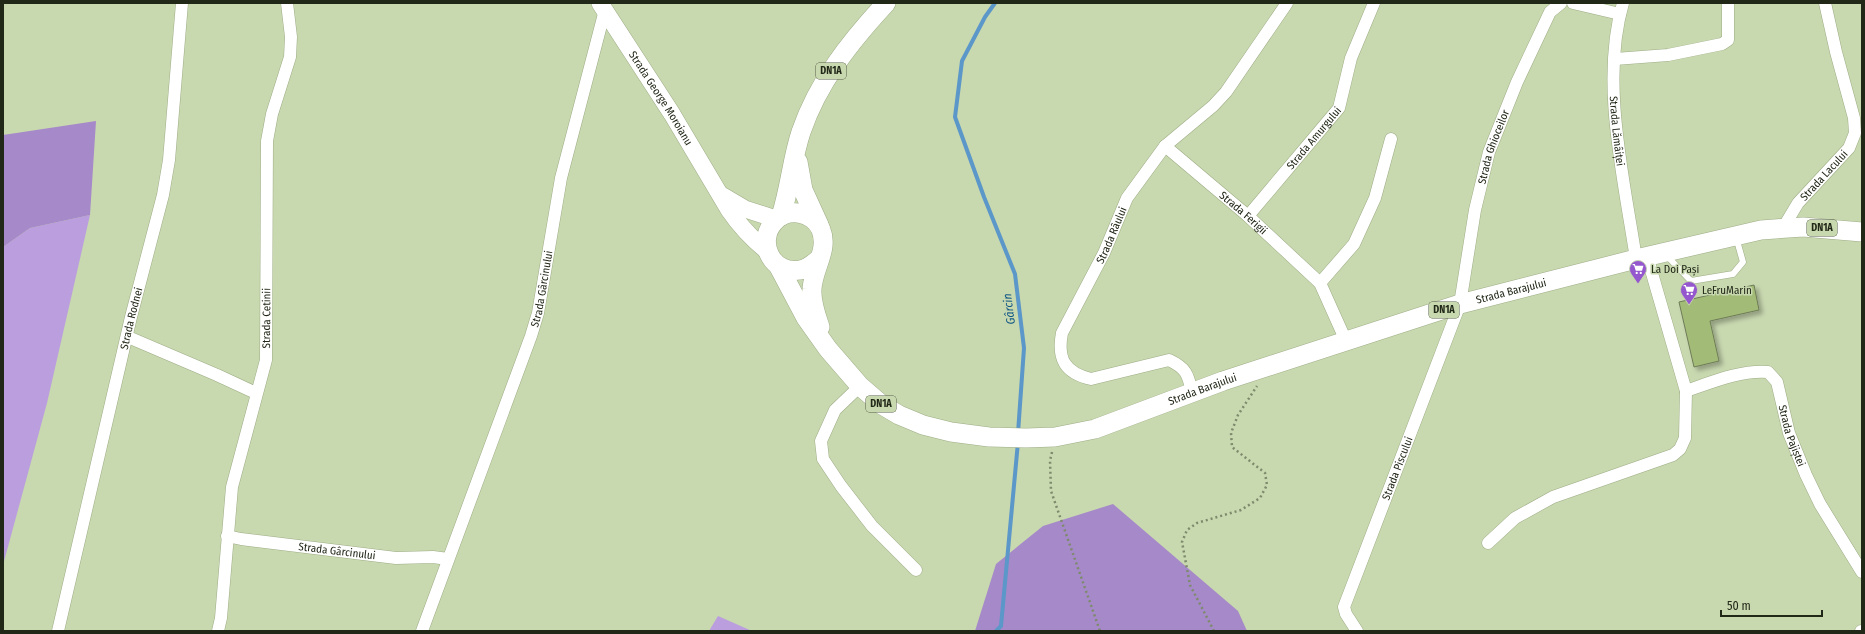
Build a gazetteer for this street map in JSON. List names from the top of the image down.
{
  "streets": {
    "main road": ["DN1A", "Strada George Moroianu", "Strada Barajului"],
    "street": [
      "Strada Lămâiței",
      "Strada Amurgului",
      "Strada Ghioceilor",
      "Strada Lacului",
      "Strada Ferigii",
      "Strada Râului",
      "Strada Gârcinului",
      "Strada Cetinii",
      "Strada Rodnei",
      "Strada Pajiștei",
      "Strada Piscului"
    ]
  },
  "crossings": [
    ["DN1A", "Strada George Moroianu"],
    ["DN1A", "Strada Barajului"],
    ["Strada George Moroianu", "Strada Gârcinului"],
    ["Strada Lămâiței", "Strada Barajului"],
    ["Strada Amurgului", "Strada Ferigii"],
    ["Strada Ghioceilor", "Strada Barajului"],
    ["Strada Ghioceilor", "Strada Piscului"],
    ["Strada Lacului", "Strada Barajului"],
    ["Strada Ferigii", "Strada Râului"],
    ["Strada Ferigii", "Strada Barajului"],
    ["Strada Râului", "Strada Barajului"],
    ["Strada Gârcinului", "Strada Cetinii"],
    ["Strada Barajului", "Strada Piscului"]
  ],
  "water": ["Gârcin"],
  "places": {
    "supermarket": ["La Doi Pași", "LeFruMarin"]
  },
  "scale_bar": "50 m"
}
